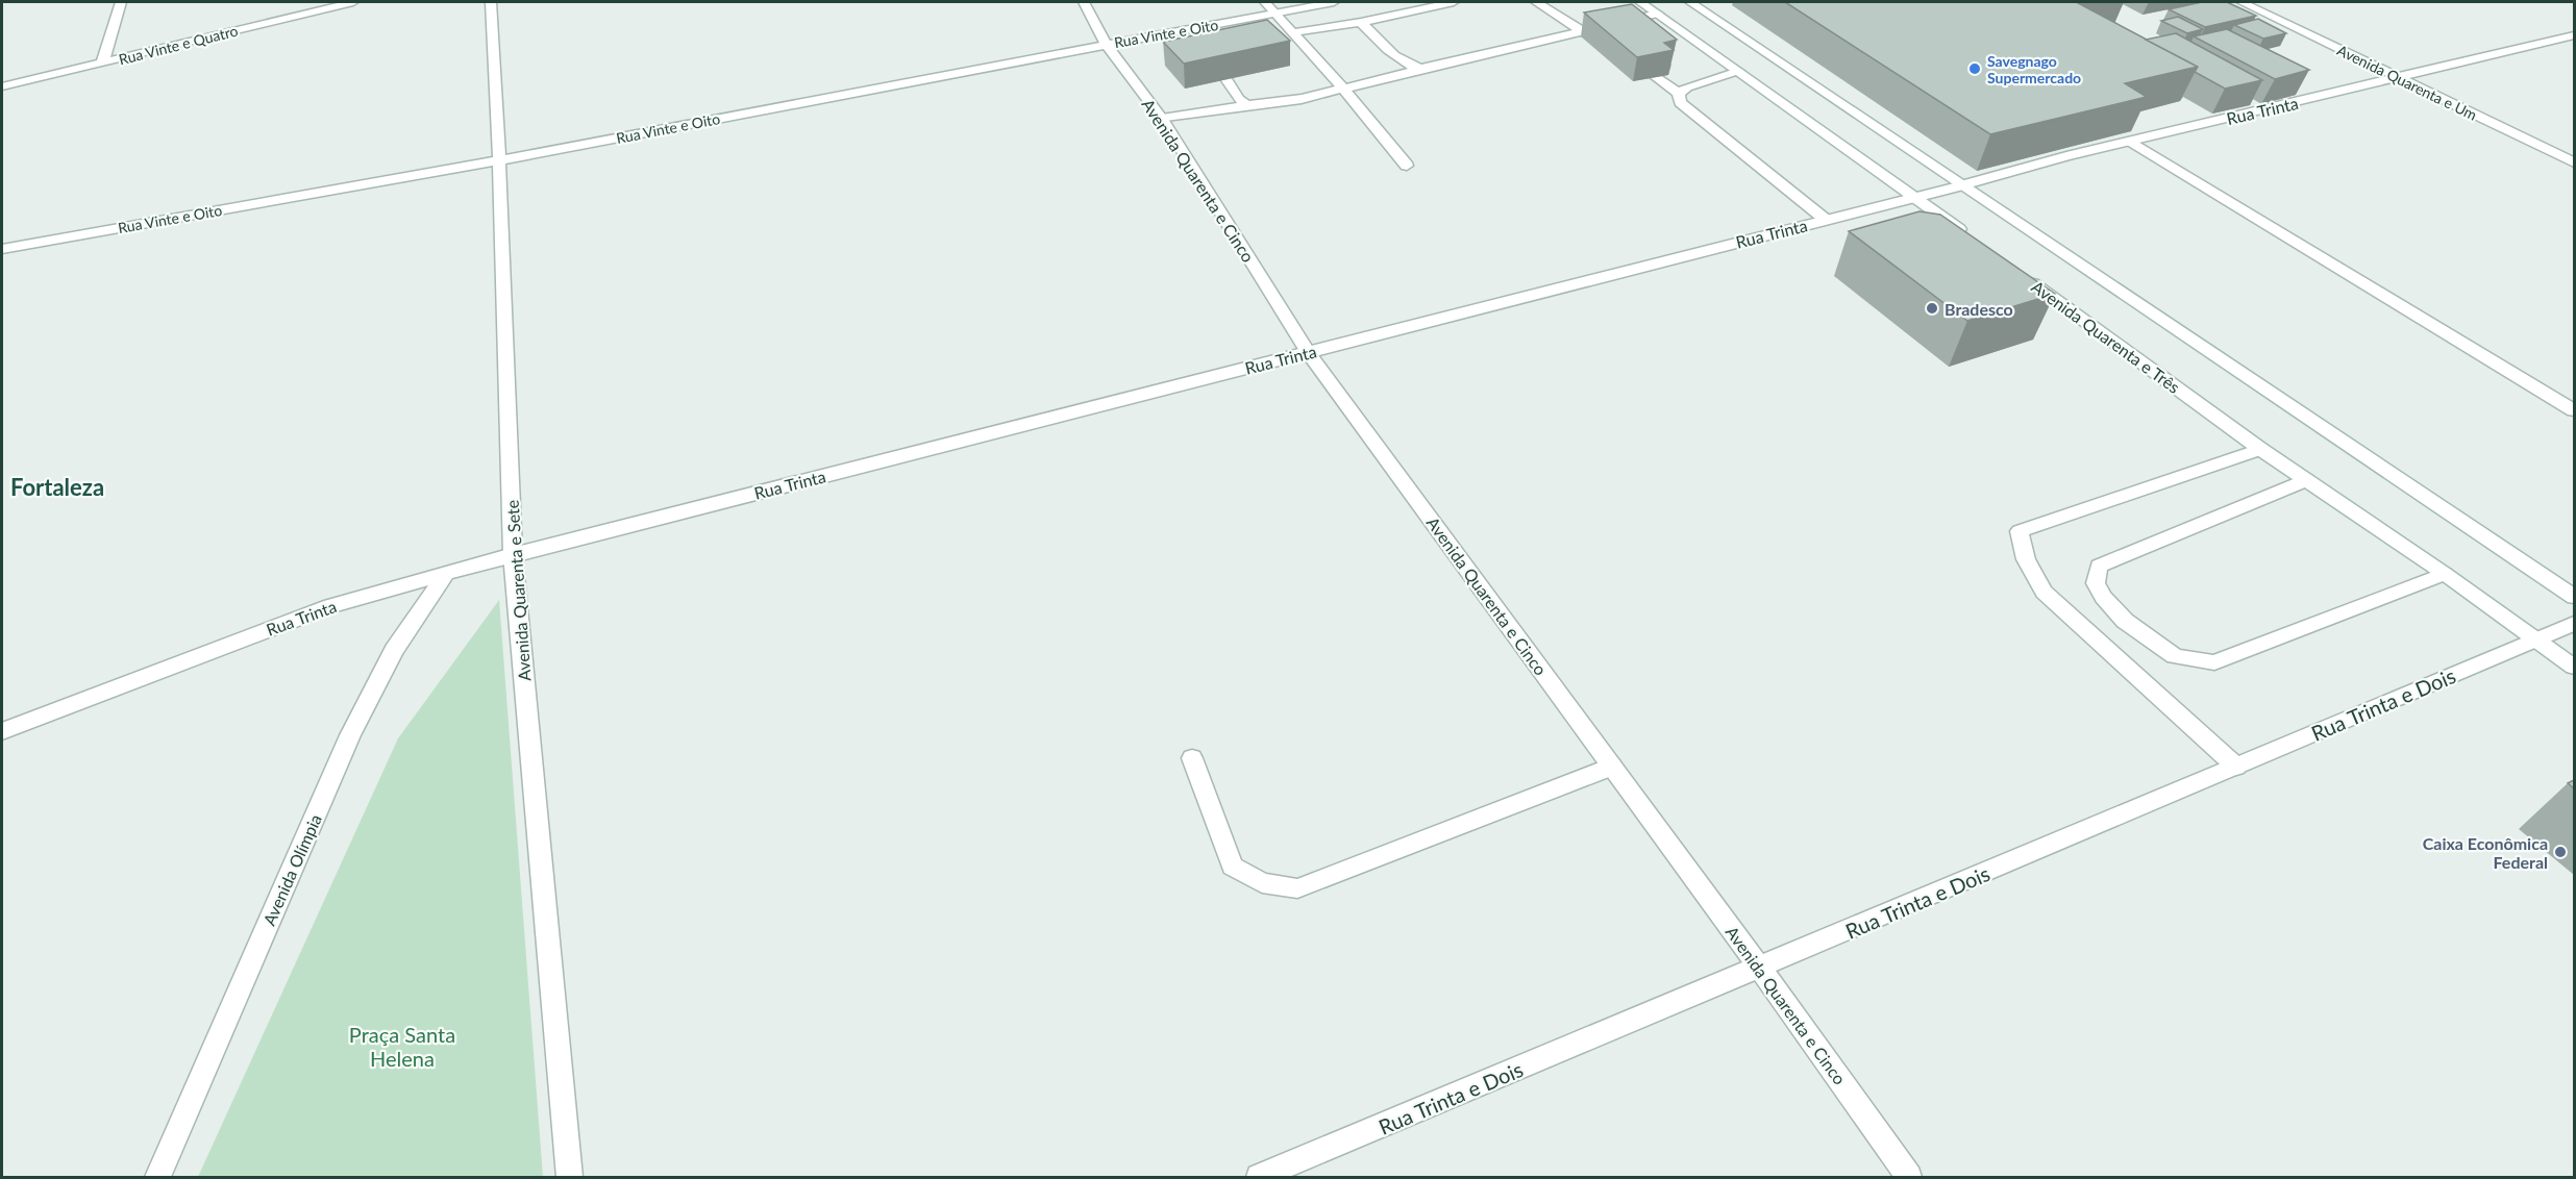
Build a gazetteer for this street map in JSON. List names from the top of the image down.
{
  "streets": {
    "street": [
      "Rua Vinte e Oito",
      "Rua Vinte e Quatro",
      "Avenida Quarenta e Um",
      "Rua Trinta",
      "Avenida Quarenta e Cinco",
      "Avenida Quarenta e Três",
      "Avenida Quarenta e Sete",
      "Rua Trinta e Dois",
      "Avenida Olímpia"
    ]
  },
  "crossings": [
    ["Rua Vinte e Oito", "Avenida Quarenta e Cinco"],
    ["Rua Vinte e Oito", "Avenida Quarenta e Sete"],
    ["Avenida Quarenta e Um", "Rua Trinta"],
    ["Rua Trinta", "Avenida Quarenta e Cinco"],
    ["Rua Trinta", "Avenida Quarenta e Sete"],
    ["Rua Trinta", "Avenida Olímpia"],
    ["Avenida Quarenta e Cinco", "Rua Trinta e Dois"],
    ["Avenida Quarenta e Três", "Rua Trinta e Dois"]
  ],
  "districts": ["Fortaleza"],
  "parks": ["Praça Santa Helena"],
  "places": ["Savegnago Supermercado", "Bradesco", "Caixa Econômica Federal"]
}
